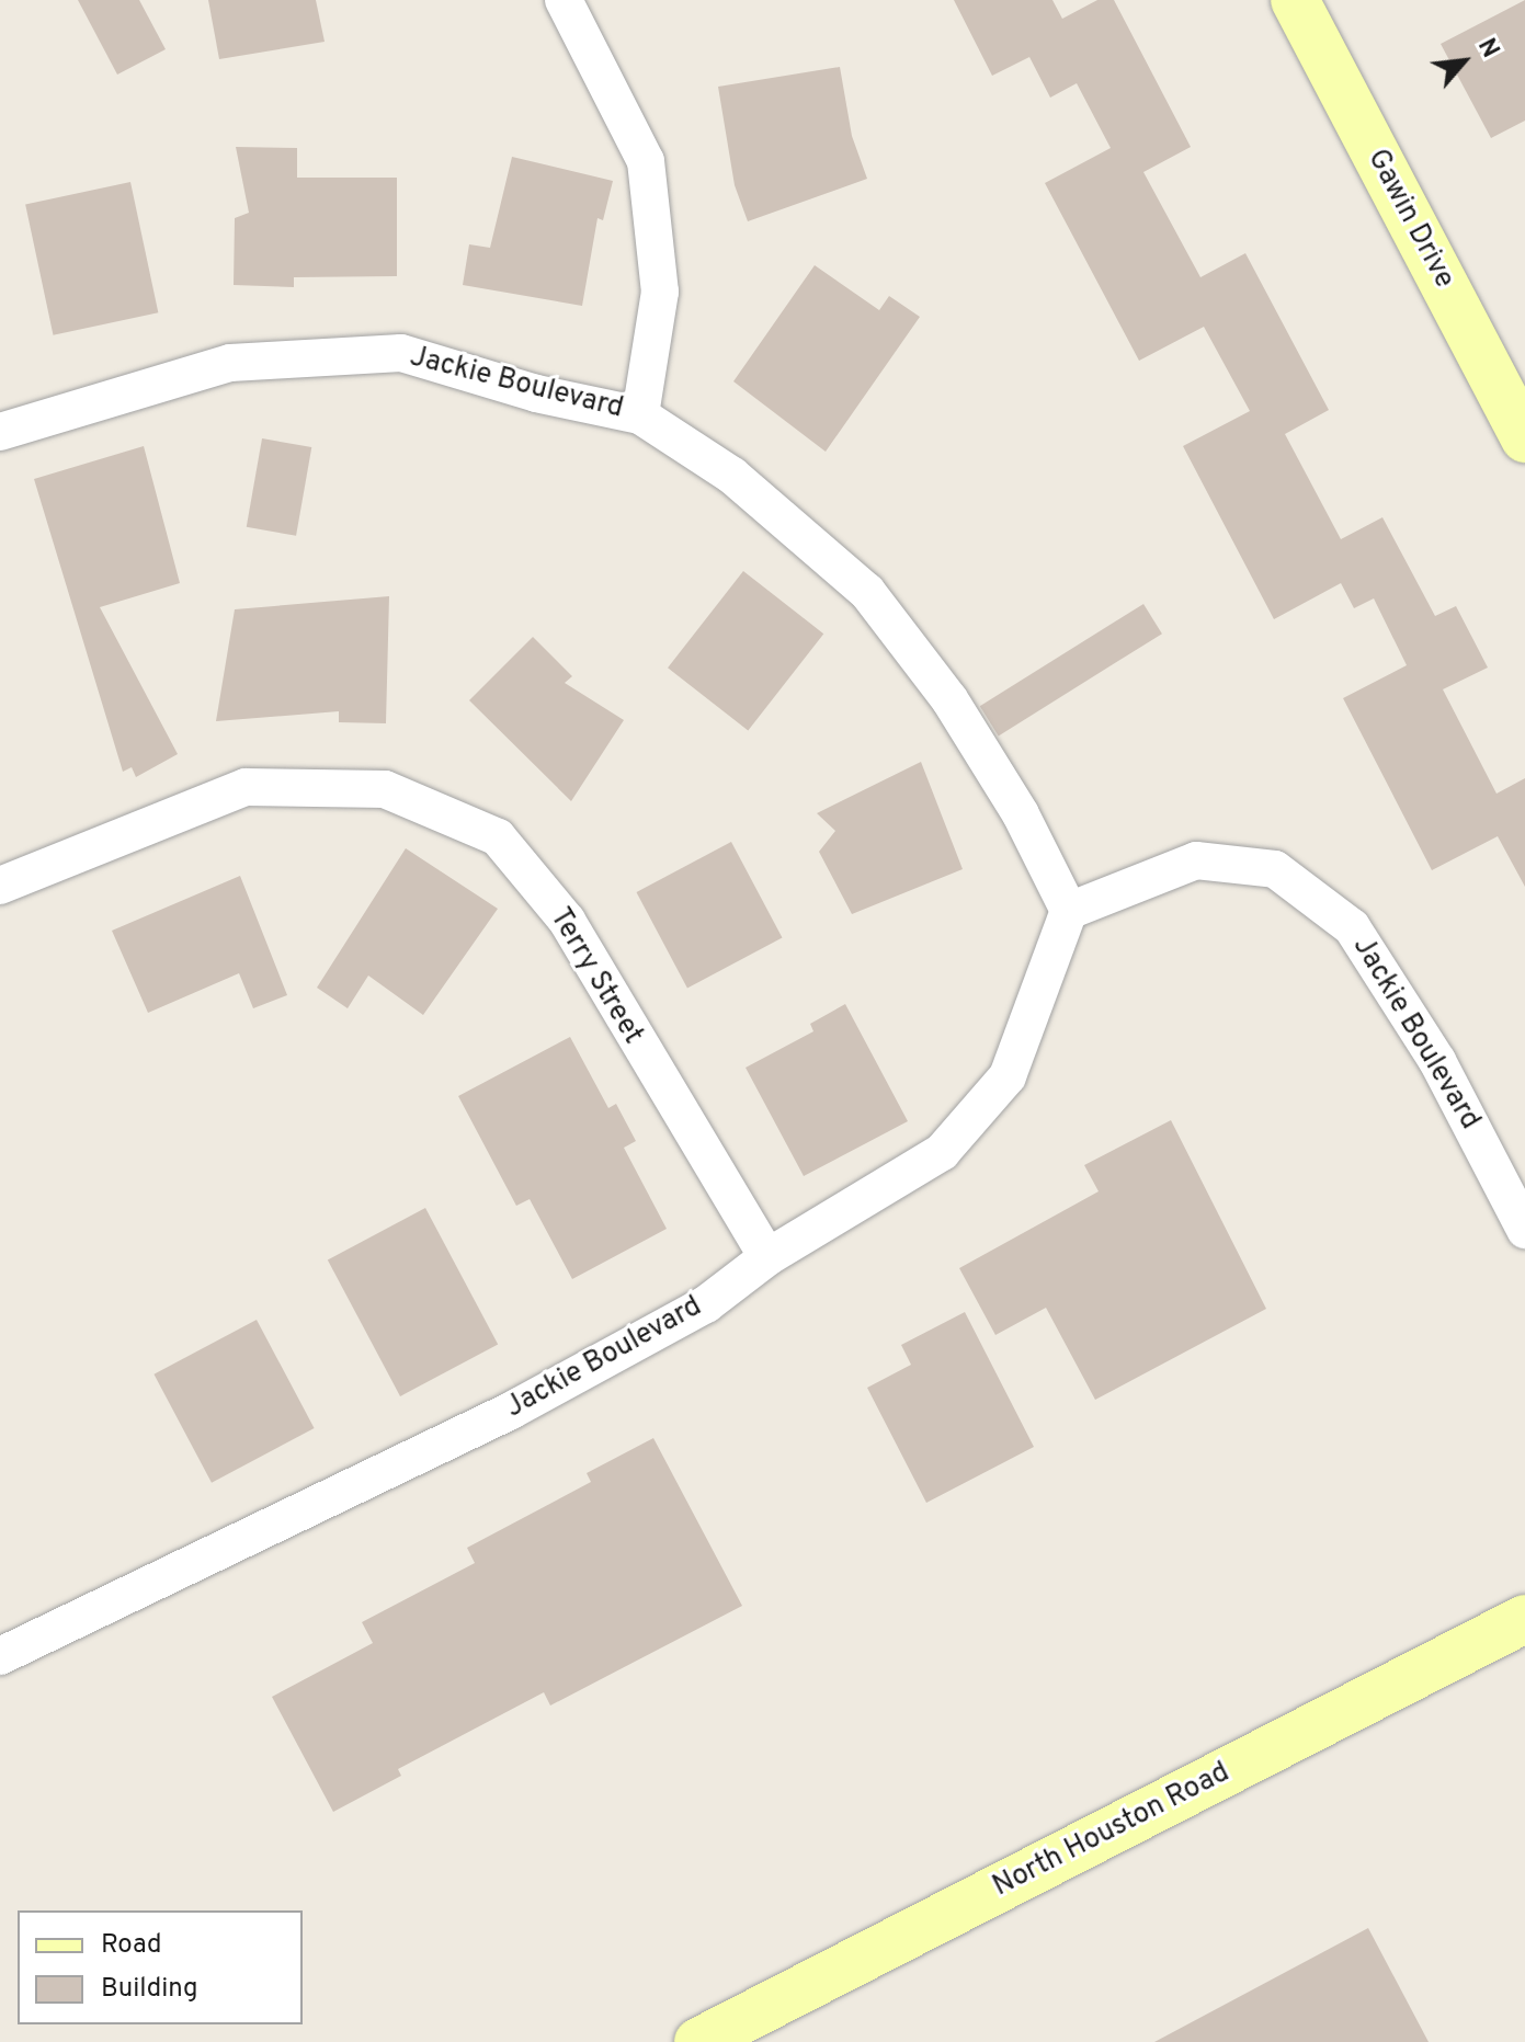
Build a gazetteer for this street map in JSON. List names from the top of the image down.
{
  "streets": {
    "street": [
      "Gawin Drive",
      "Jackie Boulevard",
      "Terry Street",
      "North Houston Road"
    ]
  },
  "crossings": [
    ["Jackie Boulevard", "Terry Street"]
  ],
  "legend": ["Road", "Building"],
  "north": "top right"
}
